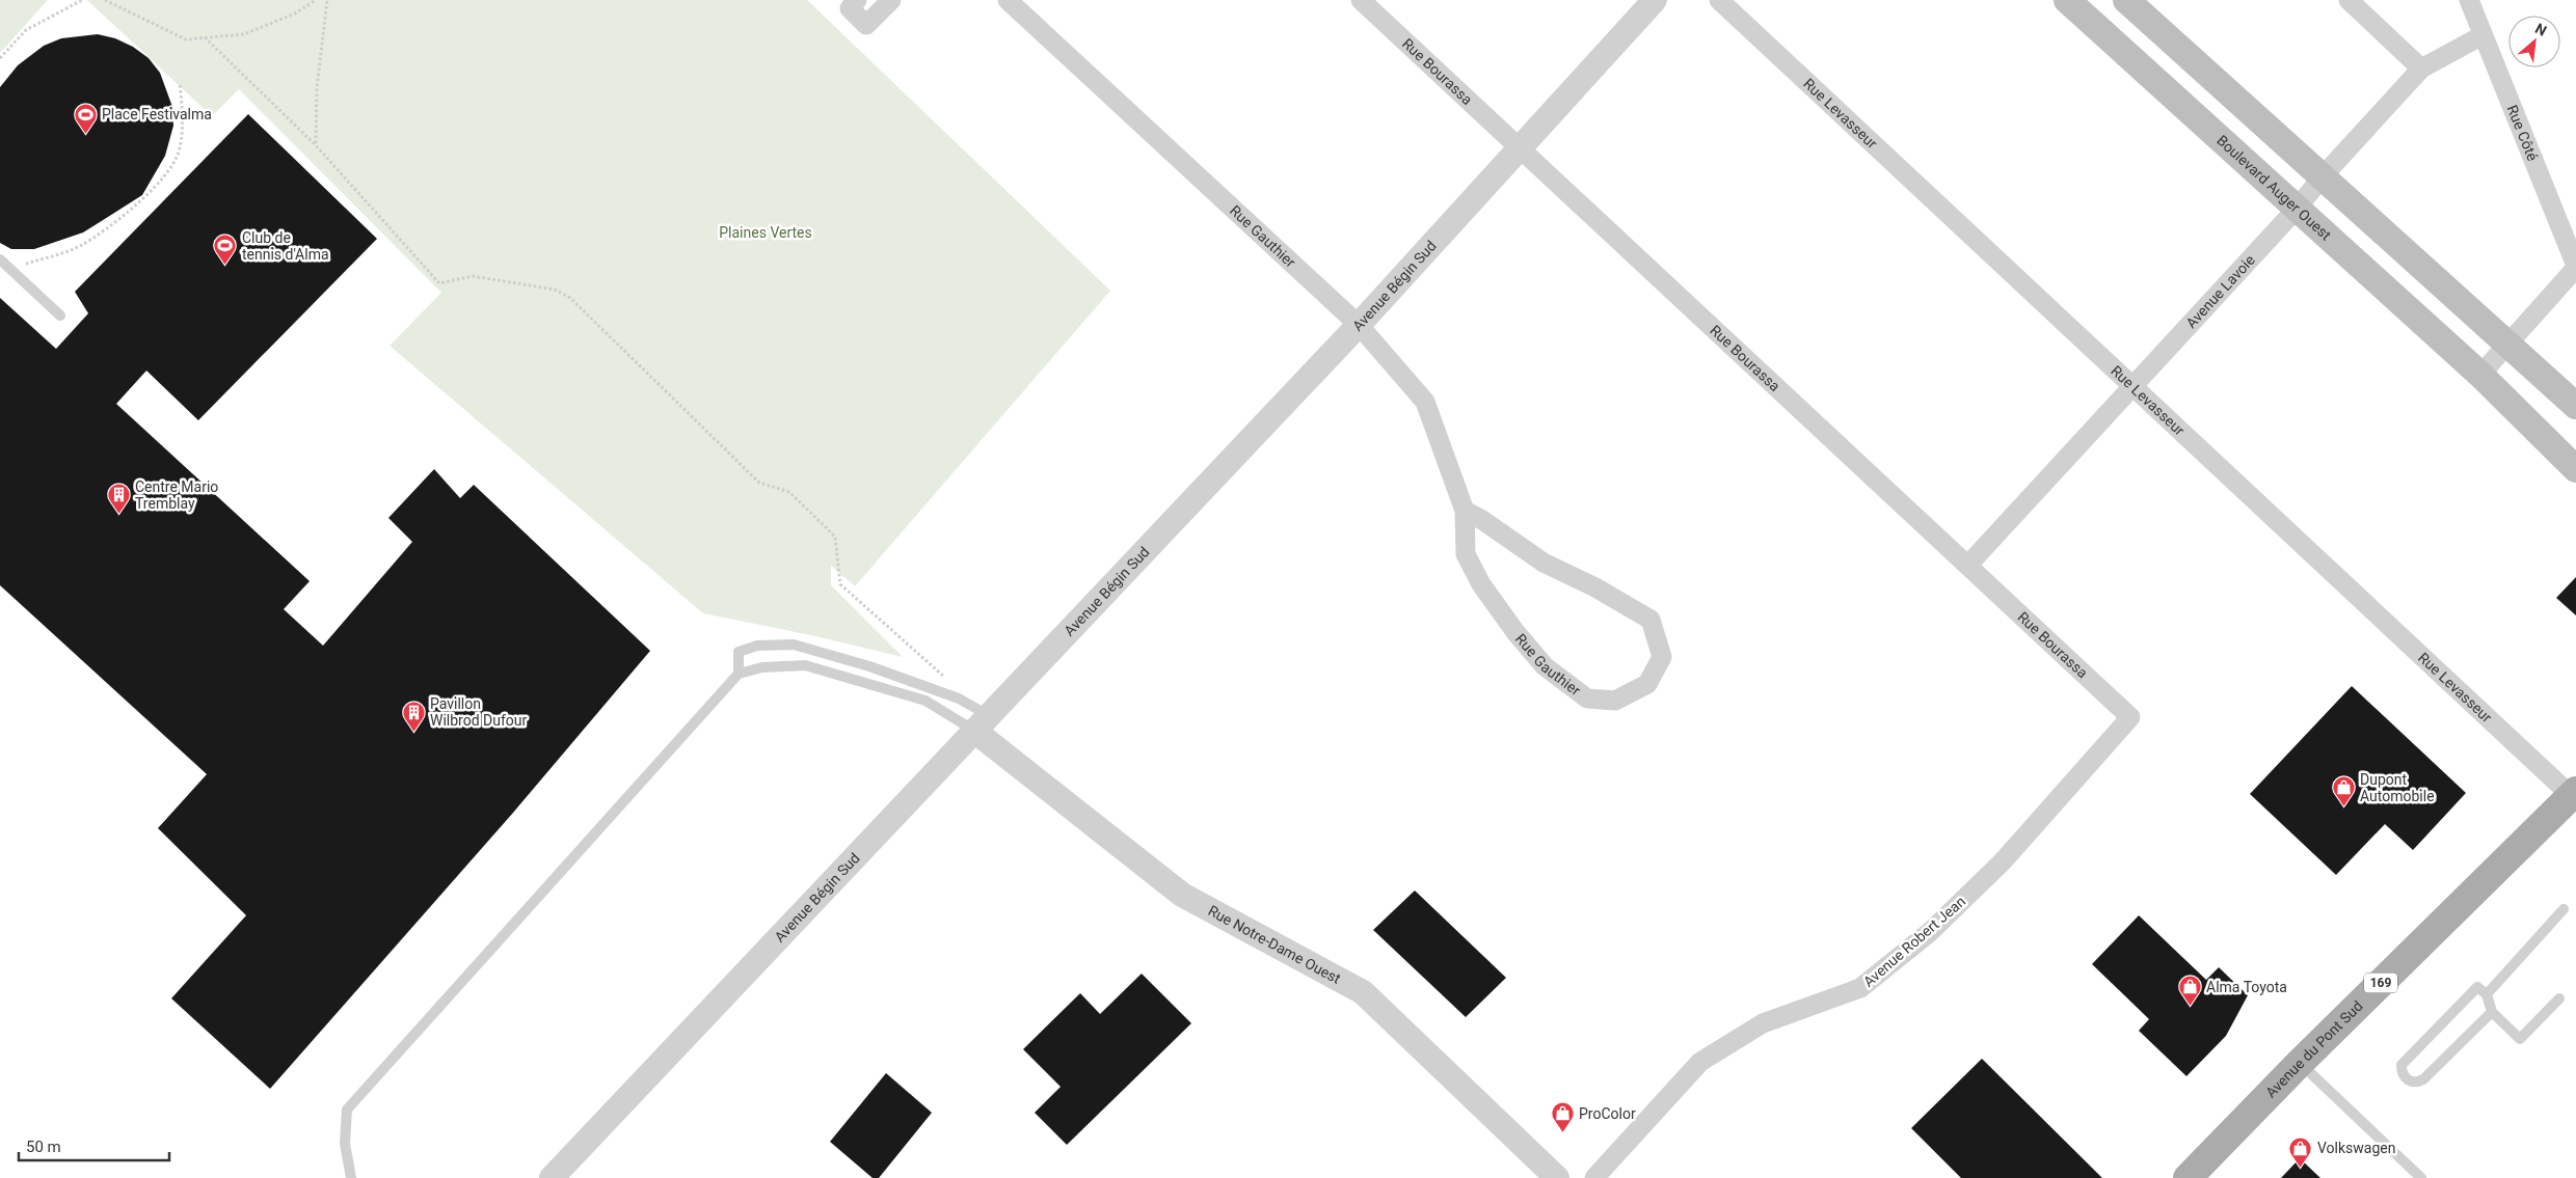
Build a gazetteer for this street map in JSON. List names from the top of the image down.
{
  "streets": {
    "main road": ["Boulevard Auger Ouest", "169", "Avenue du Pont Sud"],
    "street": [
      "Rue Bourassa",
      "Rue Levasseur",
      "Rue Côté",
      "Rue Gauthier",
      "Avenue Bégin Sud",
      "Avenue Lavoie",
      "Avenue Robert Jean",
      "Rue Notre-Dame Ouest"
    ]
  },
  "crossings": [
    ["Rue Bourassa", "Avenue Bégin Sud"],
    ["Rue Bourassa", "Avenue Lavoie"],
    ["Rue Bourassa", "Avenue Robert Jean"],
    ["Rue Levasseur", "Avenue Lavoie"],
    ["Rue Levasseur", "Avenue du Pont Sud"],
    ["Rue Côté", "Avenue Lavoie"],
    ["Boulevard Auger Ouest", "Avenue Lavoie"],
    ["Rue Gauthier", "Avenue Bégin Sud"],
    ["Avenue Bégin Sud", "Rue Notre-Dame Ouest"]
  ],
  "parks": ["Plaines Vertes"],
  "places": {
    "sports": ["Place Festivalma", "Club de tennis d'Alma"],
    "building": ["Centre Mario Tremblay", "Pavillon Wilbrod Dufour"],
    "shop": [
      "Dupont Automobile",
      "Alma Toyota",
      "ProColor",
      "Volkswagen"
    ]
  },
  "scale_bar": "50 m",
  "north": "top right"
}
